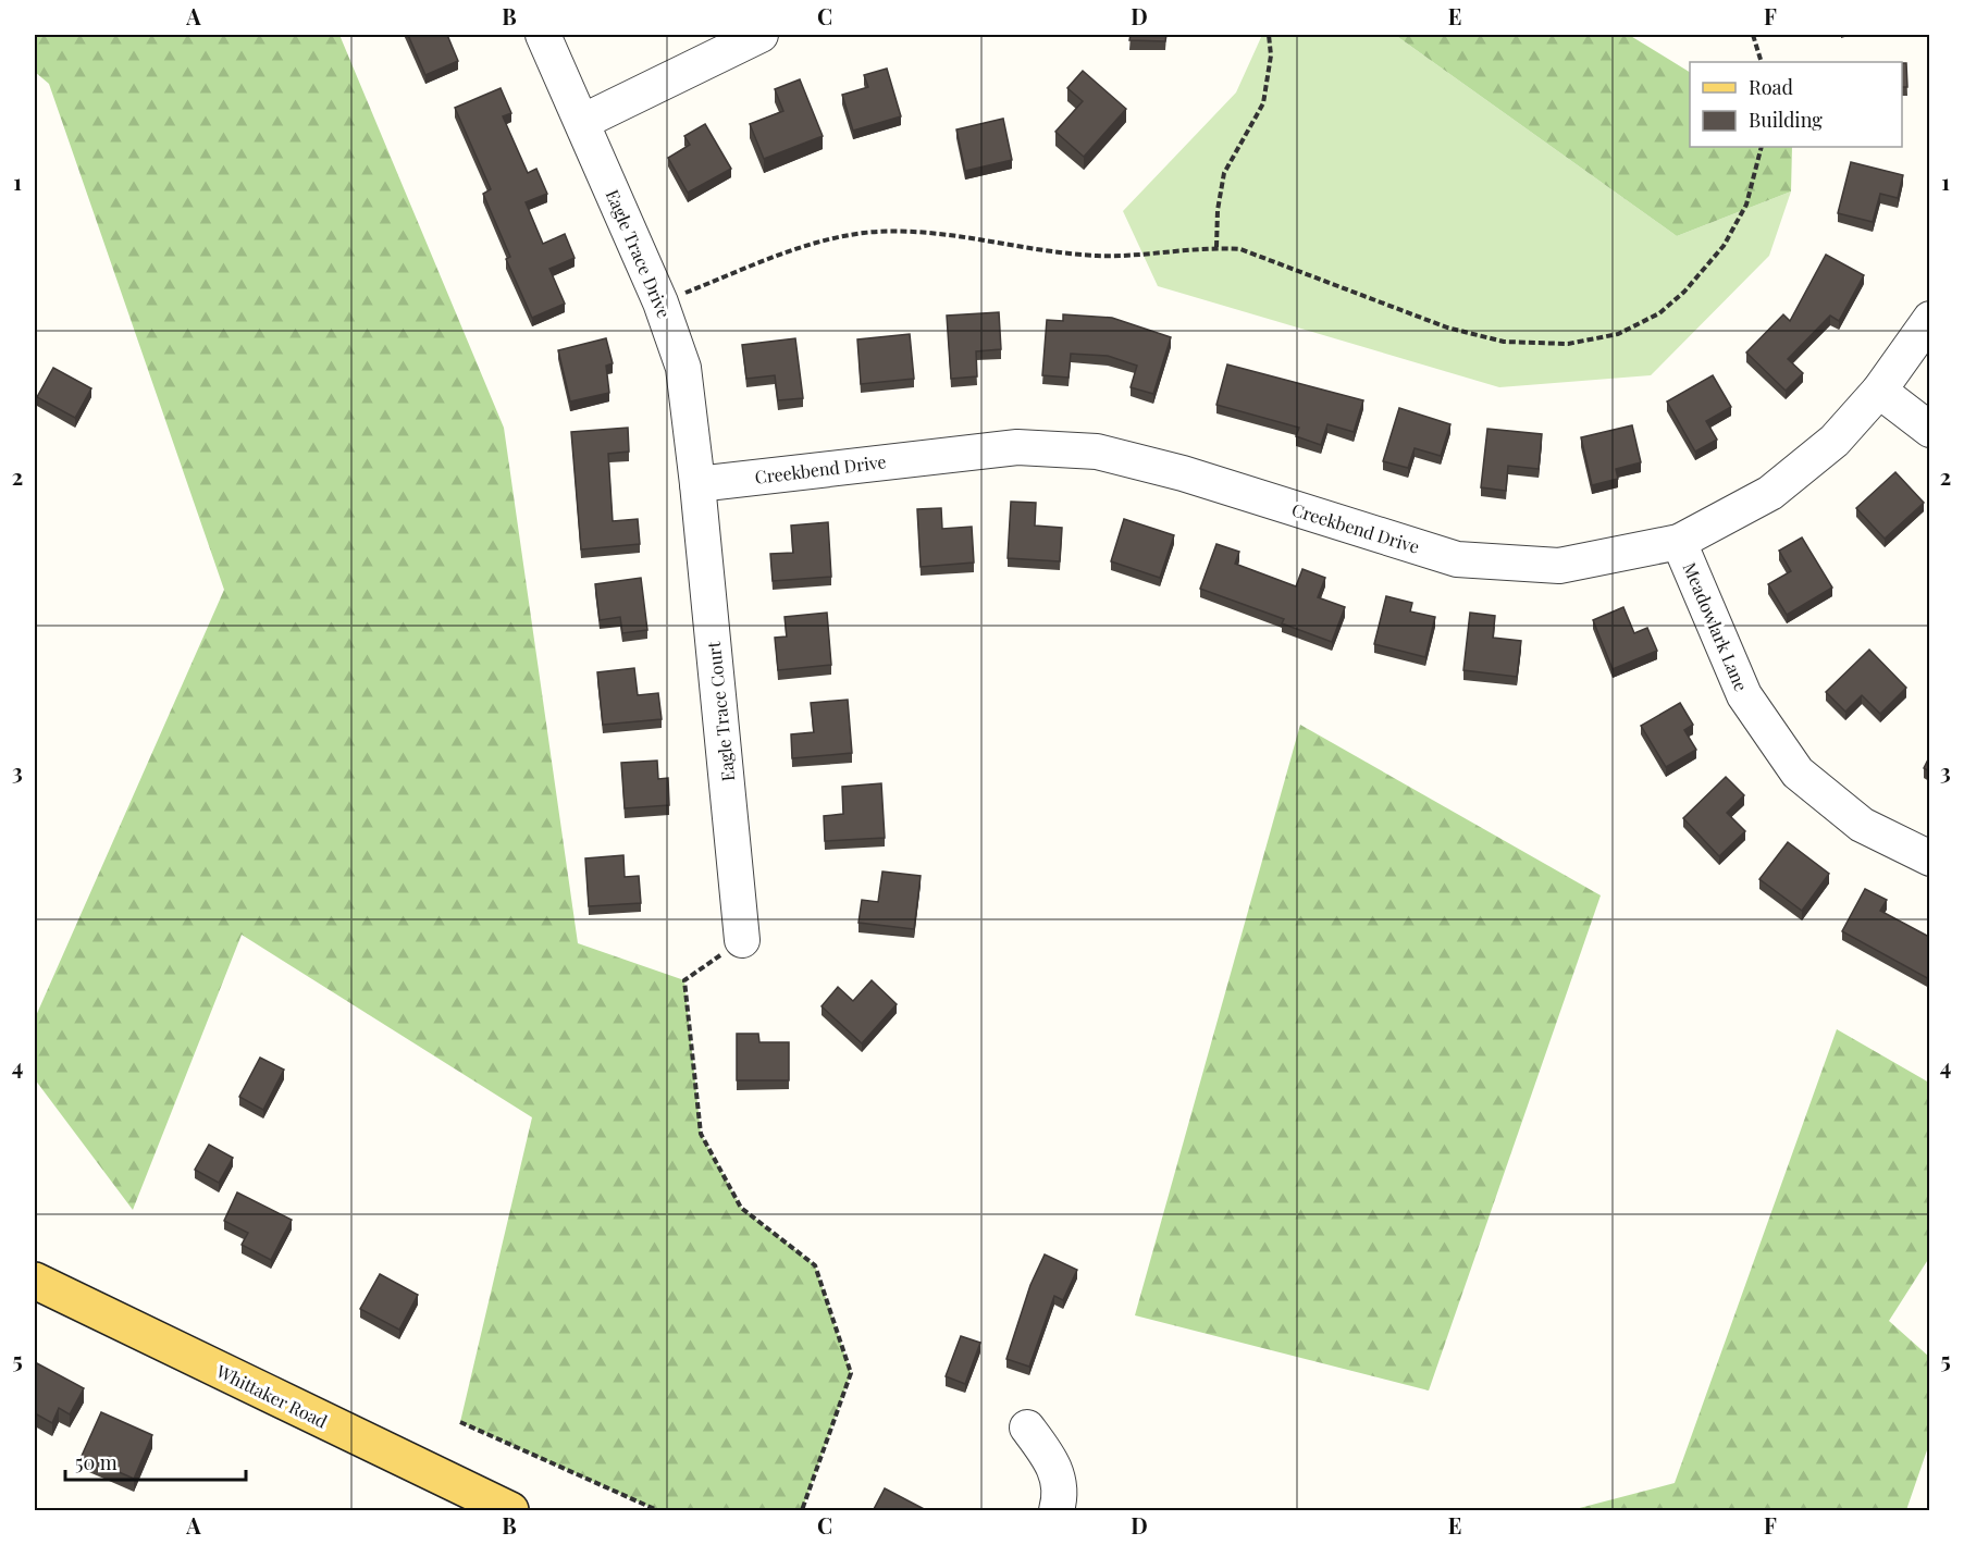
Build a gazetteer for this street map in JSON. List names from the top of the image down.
{
  "streets": {
    "main road": ["Whittaker Road"],
    "street": [
      "Eagle Trace Drive",
      "Creekbend Drive",
      "Meadowlark Lane",
      "Eagle Trace Court"
    ]
  },
  "crossings": [
    ["Eagle Trace Drive", "Creekbend Drive"],
    ["Eagle Trace Drive", "Eagle Trace Court"],
    ["Creekbend Drive", "Meadowlark Lane"],
    ["Creekbend Drive", "Eagle Trace Court"]
  ],
  "legend": ["Road", "Building"],
  "scale_bar": "50 m",
  "grid": {
    "columns": [
      "A",
      "B",
      "C",
      "D",
      "E",
      "F"
    ],
    "rows": [
      "1",
      "2",
      "3",
      "4",
      "5"
    ]
  }
}
